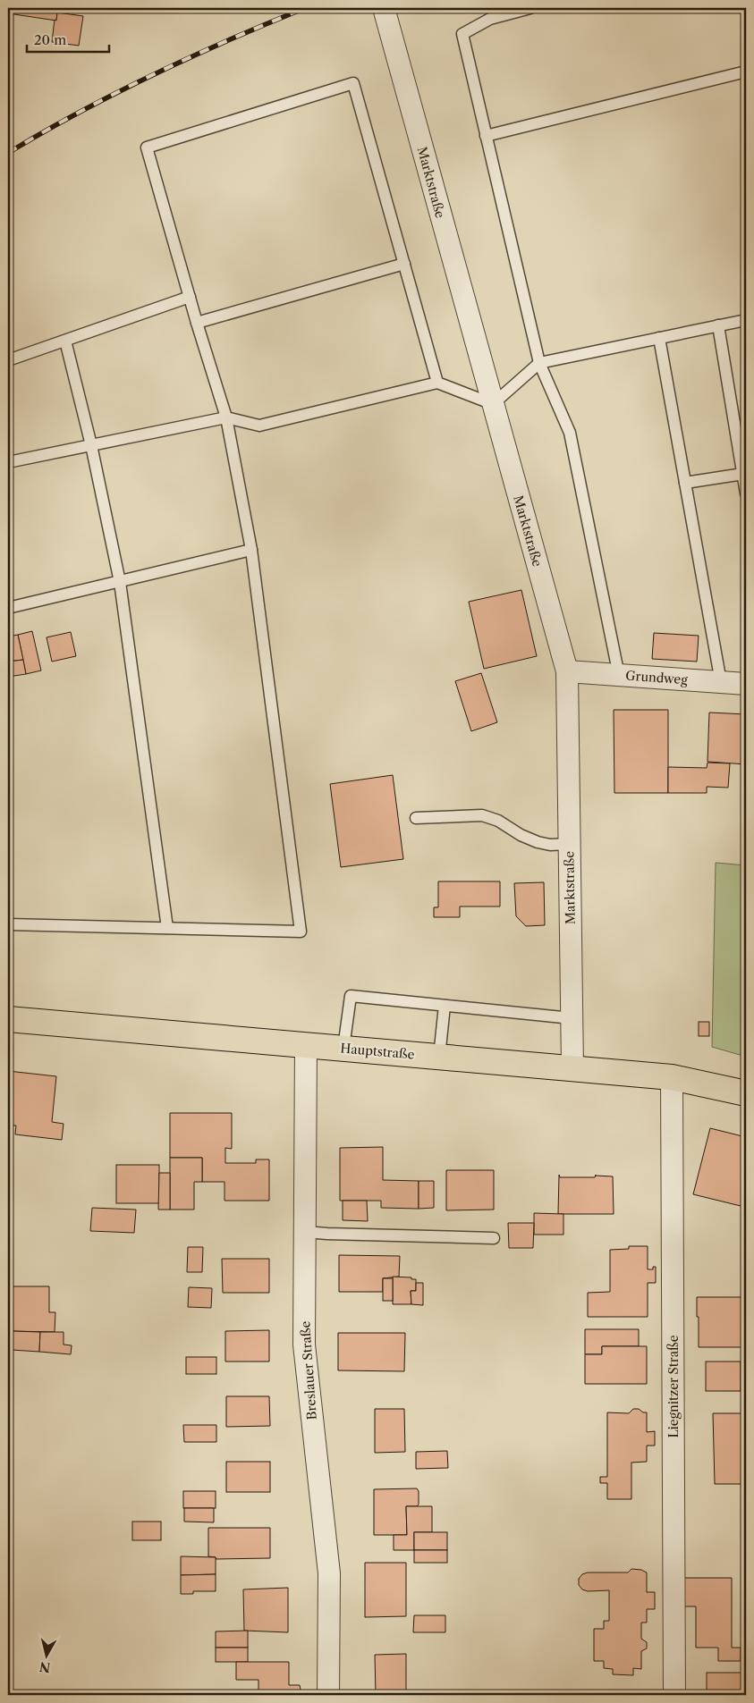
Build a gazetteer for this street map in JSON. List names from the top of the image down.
{
  "streets": {
    "main road": ["Hauptstraße"],
    "street": [
      "Marktstraße",
      "Grundweg",
      "Breslauer Straße",
      "Liegnitzer Straße"
    ]
  },
  "crossings": [
    ["Marktstraße", "Grundweg"],
    ["Marktstraße", "Hauptstraße"],
    ["Hauptstraße", "Breslauer Straße"],
    ["Hauptstraße", "Liegnitzer Straße"]
  ],
  "scale_bar": "20 m",
  "north": "bottom"
}
